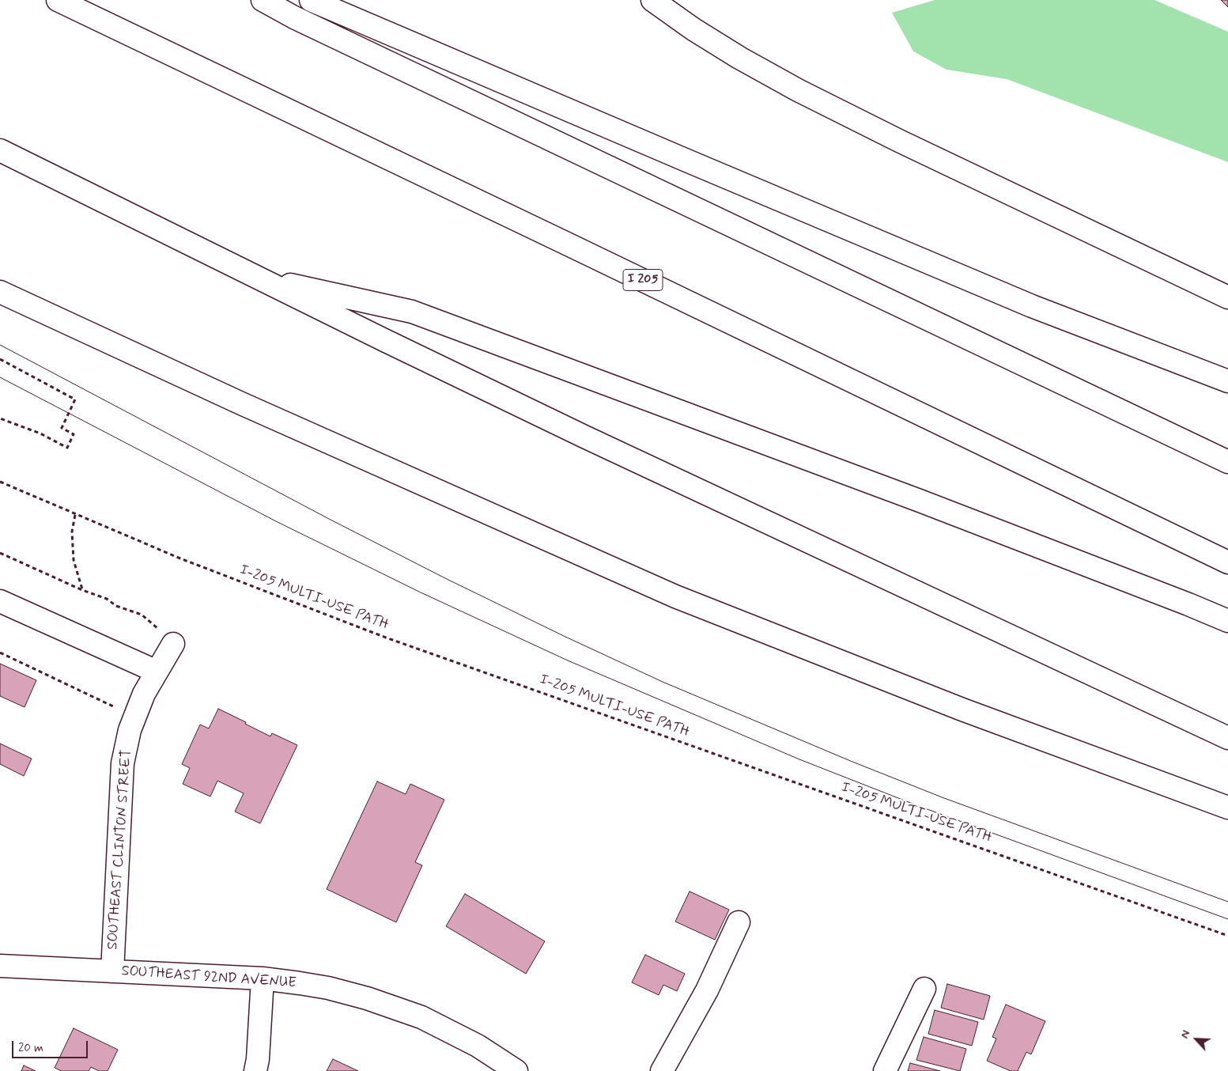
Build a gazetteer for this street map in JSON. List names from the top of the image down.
{
  "streets": {
    "main road": ["I 205", "SOUTHEAST CLINTON STREET", "SOUTHEAST 92ND AVENUE"],
    "path": ["I-205 MULTI-USE PATH"]
  },
  "crossings": [
    ["SOUTHEAST CLINTON STREET", "SOUTHEAST 92ND AVENUE"]
  ],
  "scale_bar": "20 m",
  "north": "top left"
}
